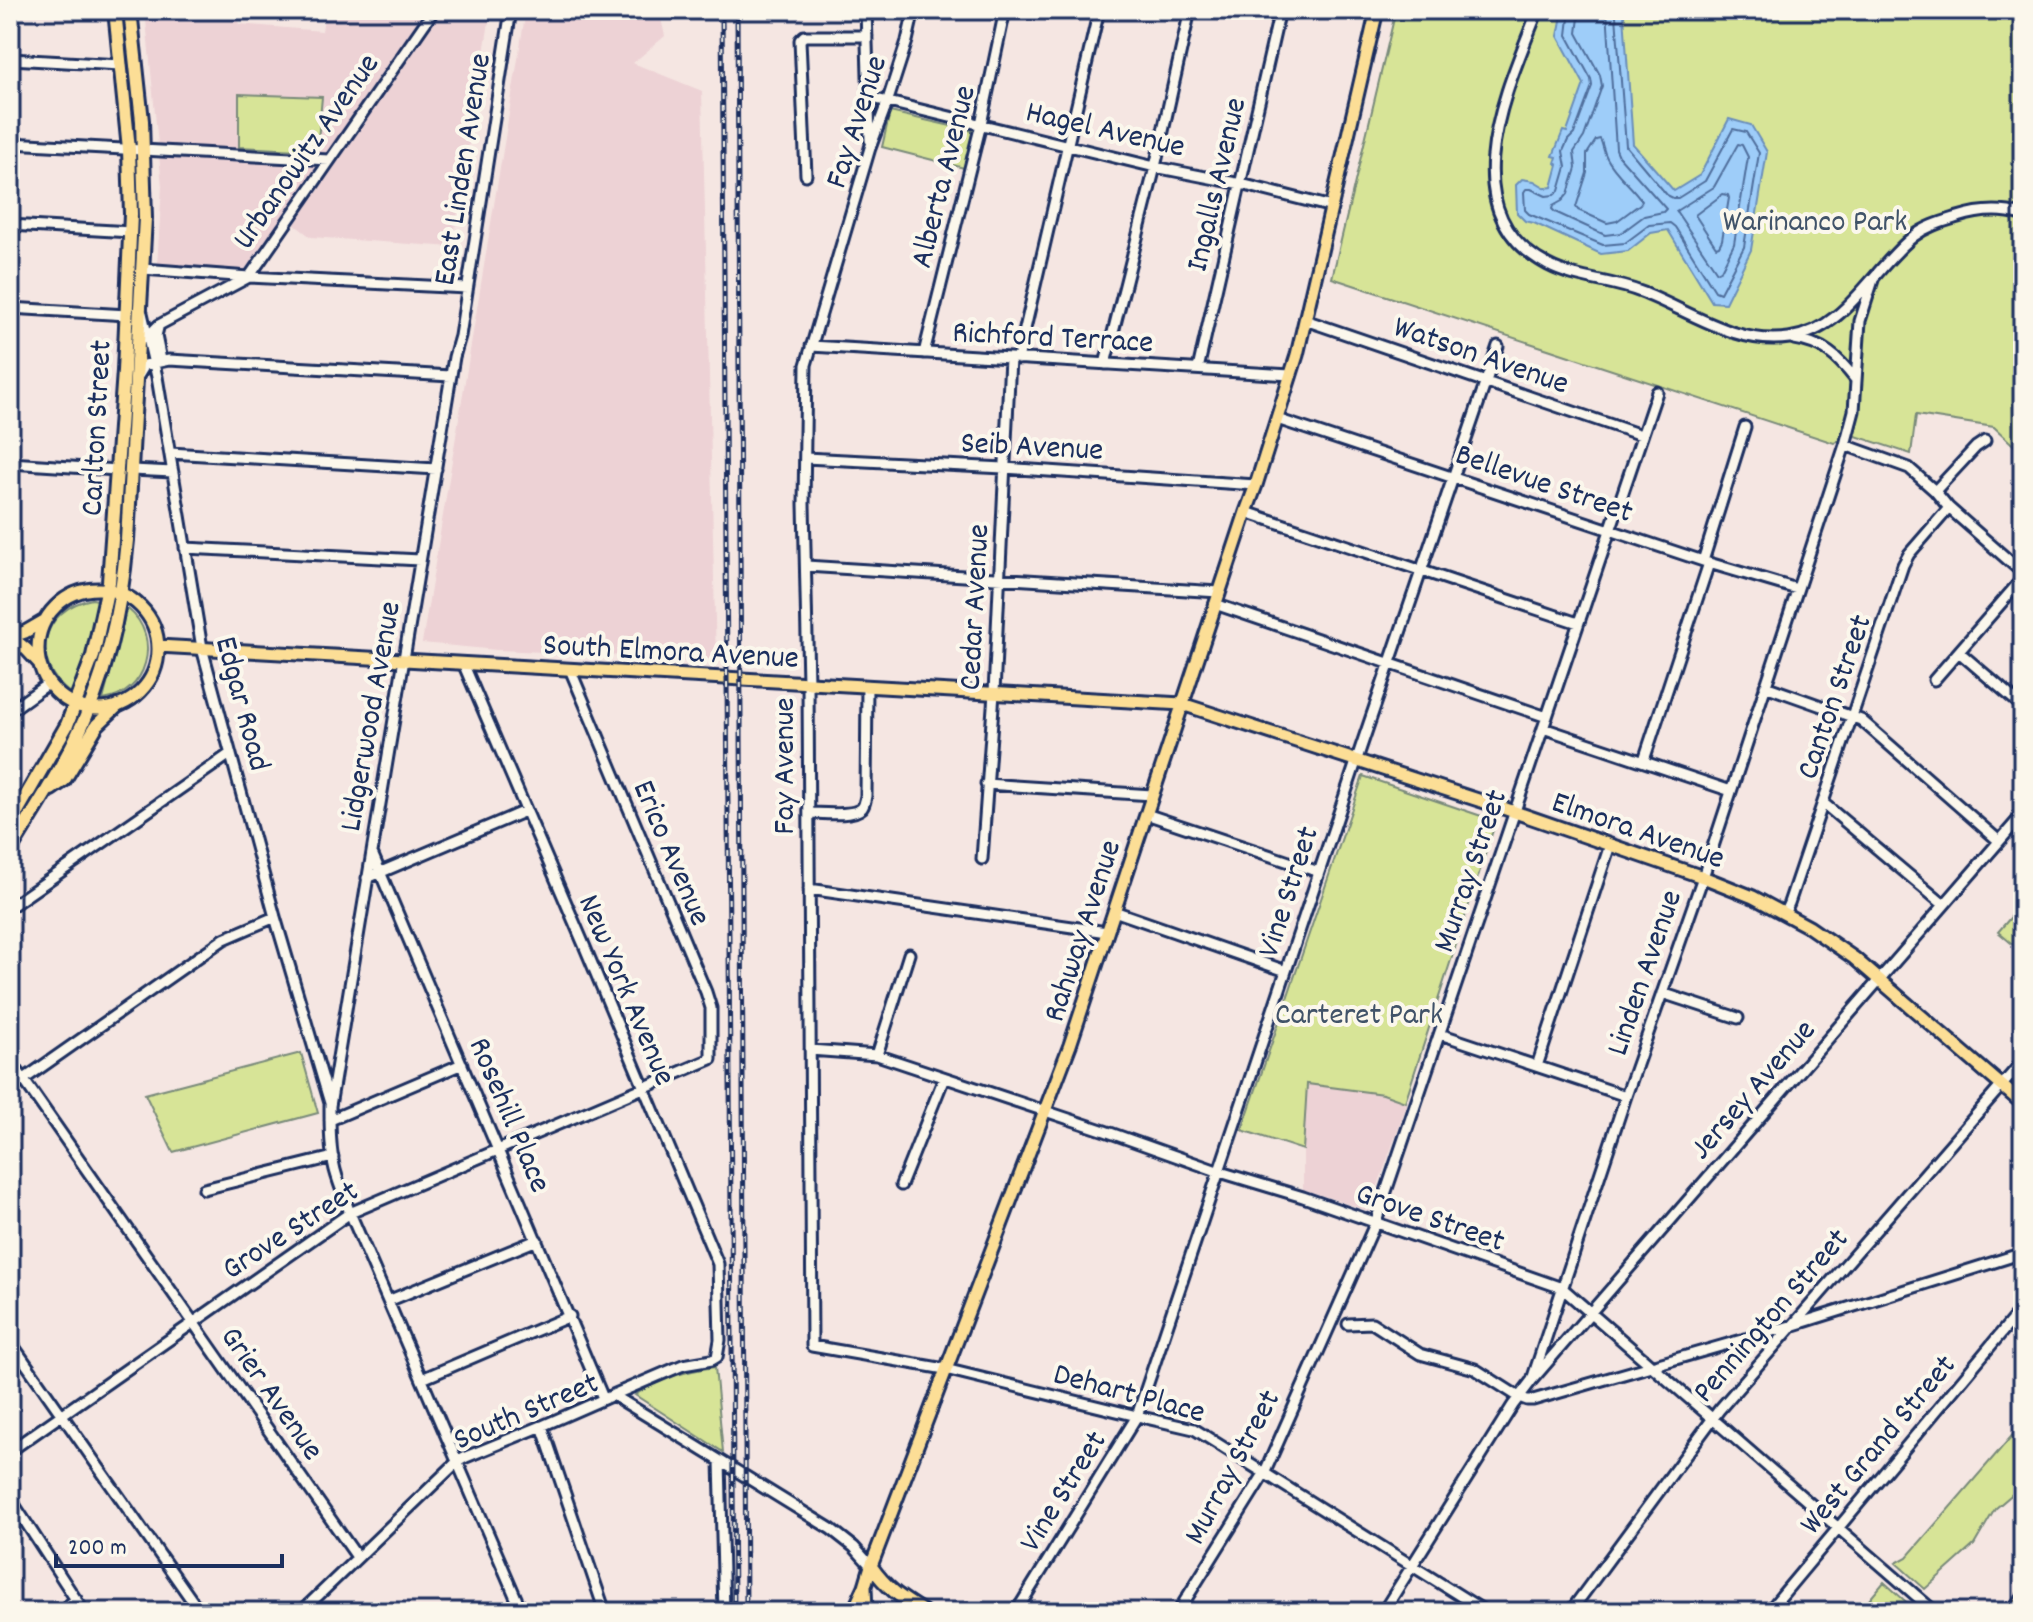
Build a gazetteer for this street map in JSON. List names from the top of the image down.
{
  "streets": {
    "highway": ["Carlton Street"],
    "main road": ["South Elmora Avenue", "Elmora Avenue", "Rahway Avenue"],
    "street": [
      "Fay Avenue",
      "Hagel Avenue",
      "Urbanowitz Avenue",
      "East Linden Avenue",
      "Alberta Avenue",
      "Ingalls Avenue",
      "Richford Terrace",
      "Watson Avenue",
      "Seib Avenue",
      "Bellevue Street",
      "Cedar Avenue",
      "Canton Street",
      "Edgar Road",
      "Lidgerwood Avenue",
      "Erico Avenue",
      "Murray Street",
      "Vine Street",
      "Linden Avenue",
      "New York Avenue",
      "Jersey Avenue",
      "Rosehill Place",
      "Grove Street",
      "Pennington Street",
      "Dehart Place",
      "Grier Avenue",
      "South Street",
      "West Grand Street"
    ]
  },
  "crossings": [
    ["Fay Avenue", "Hagel Avenue"],
    ["Fay Avenue", "Richford Terrace"],
    ["Fay Avenue", "Seib Avenue"],
    ["Fay Avenue", "South Elmora Avenue"],
    ["Fay Avenue", "Grove Street"],
    ["Fay Avenue", "Dehart Place"],
    ["Hagel Avenue", "Alberta Avenue"],
    ["Hagel Avenue", "Ingalls Avenue"],
    ["Hagel Avenue", "Cedar Avenue"],
    ["Hagel Avenue", "Rahway Avenue"],
    ["Urbanowitz Avenue", "Carlton Street"],
    ["Urbanowitz Avenue", "Edgar Road"],
    ["East Linden Avenue", "Lidgerwood Avenue"],
    ["Alberta Avenue", "Richford Terrace"],
    ["Ingalls Avenue", "Richford Terrace"],
    ["Richford Terrace", "Cedar Avenue"],
    ["Richford Terrace", "Rahway Avenue"],
    ["Watson Avenue", "Murray Street"],
    ["Watson Avenue", "Vine Street"],
    ["Watson Avenue", "Rahway Avenue"],
    ["Carlton Street", "Edgar Road"],
    ["Seib Avenue", "Cedar Avenue"],
    ["Seib Avenue", "Rahway Avenue"],
    ["Bellevue Street", "Murray Street"],
    ["Bellevue Street", "Vine Street"],
    ["Bellevue Street", "Rahway Avenue"],
    ["Bellevue Street", "Linden Avenue"],
    ["Cedar Avenue", "South Elmora Avenue"],
    ["South Elmora Avenue", "Edgar Road"],
    ["South Elmora Avenue", "Lidgerwood Avenue"],
    ["South Elmora Avenue", "Elmora Avenue"],
    ["South Elmora Avenue", "Erico Avenue"],
    ["South Elmora Avenue", "Rahway Avenue"],
    ["South Elmora Avenue", "New York Avenue"],
    ["Canton Street", "Elmora Avenue"],
    ["Edgar Road", "Lidgerwood Avenue"],
    ["Lidgerwood Avenue", "Rosehill Place"],
    ["Elmora Avenue", "Murray Street"],
    ["Elmora Avenue", "Vine Street"],
    ["Elmora Avenue", "Rahway Avenue"],
    ["Elmora Avenue", "Linden Avenue"],
    ["Elmora Avenue", "Jersey Avenue"],
    ["Elmora Avenue", "Pennington Street"],
    ["Erico Avenue", "Grove Street"],
    ["Murray Street", "Grove Street"],
    ["Murray Street", "Dehart Place"],
    ["Vine Street", "Grove Street"],
    ["Vine Street", "Dehart Place"],
    ["Rahway Avenue", "Grove Street"],
    ["Rahway Avenue", "Dehart Place"],
    ["Rahway Avenue", "South Street"],
    ["Linden Avenue", "Jersey Avenue"],
    ["Linden Avenue", "Grove Street"],
    ["New York Avenue", "Rosehill Place"],
    ["New York Avenue", "Grove Street"],
    ["New York Avenue", "South Street"],
    ["Jersey Avenue", "Grove Street"],
    ["Jersey Avenue", "Dehart Place"],
    ["Rosehill Place", "Grove Street"],
    ["Rosehill Place", "South Street"],
    ["Grove Street", "Pennington Street"],
    ["Grove Street", "Grier Avenue"],
    ["Grove Street", "West Grand Street"],
    ["Grier Avenue", "South Street"]
  ],
  "parks": ["Warinanco Park", "Carteret Park"],
  "scale_bar": "200 m"
}
